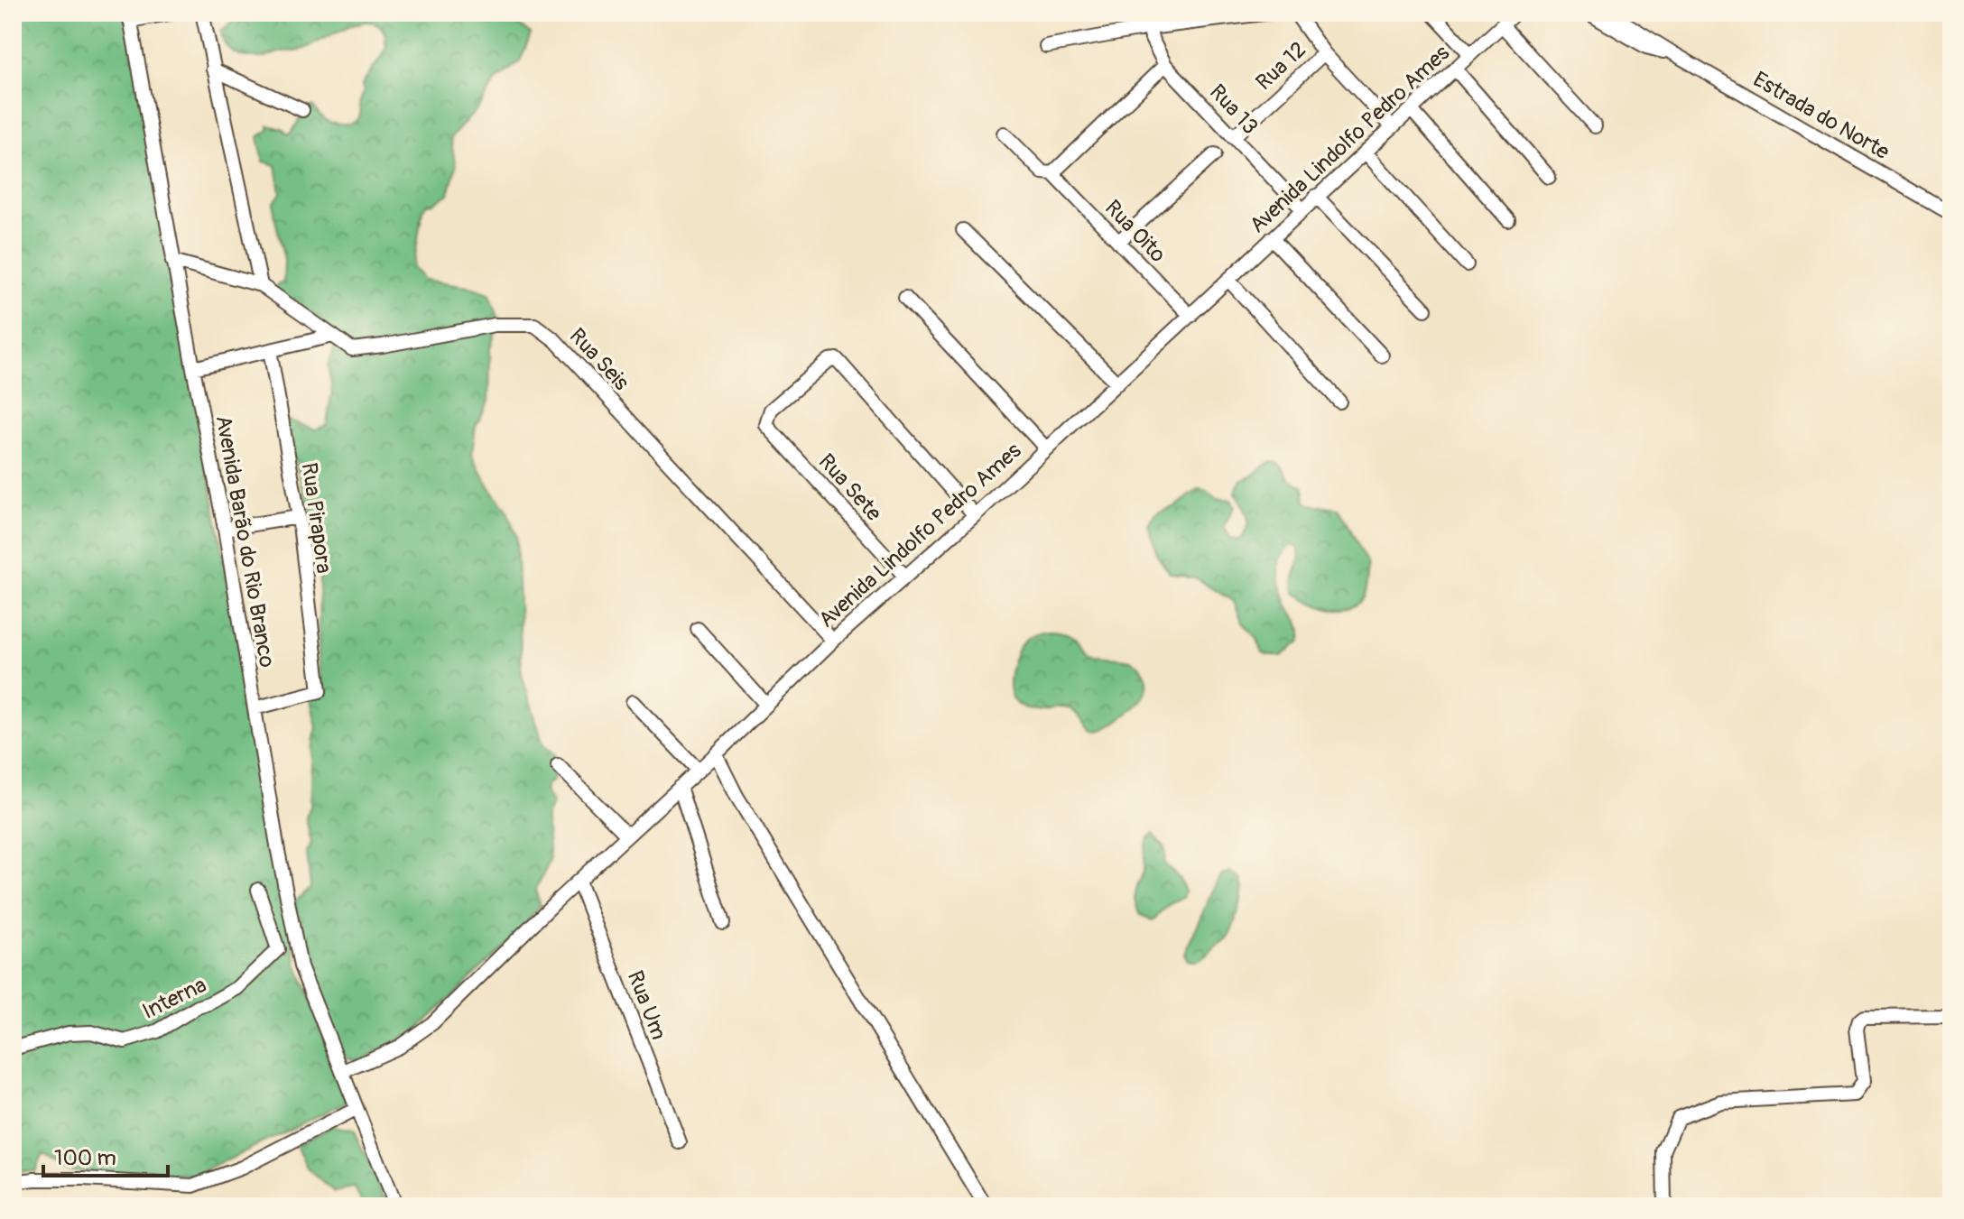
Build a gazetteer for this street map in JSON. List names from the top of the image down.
{
  "streets": {
    "street": [
      "Rua 12",
      "Rua 13",
      "Estrada do Norte",
      "Avenida Lindolfo Pedro Ames",
      "Rua Oito",
      "Rua Seis",
      "Rua Sete",
      "Rua Pirapora",
      "Avenida Barão do Rio Branco",
      "Interna",
      "Rua Um"
    ]
  },
  "crossings": [
    ["Rua 12", "Rua 13"],
    ["Rua 13", "Avenida Lindolfo Pedro Ames"],
    ["Avenida Lindolfo Pedro Ames", "Rua Oito"],
    ["Avenida Lindolfo Pedro Ames", "Rua Seis"],
    ["Avenida Lindolfo Pedro Ames", "Rua Sete"],
    ["Avenida Lindolfo Pedro Ames", "Avenida Barão do Rio Branco"],
    ["Avenida Lindolfo Pedro Ames", "Rua Um"],
    ["Rua Seis", "Avenida Barão do Rio Branco"],
    ["Rua Pirapora", "Avenida Barão do Rio Branco"]
  ],
  "scale_bar": "100 m"
}
